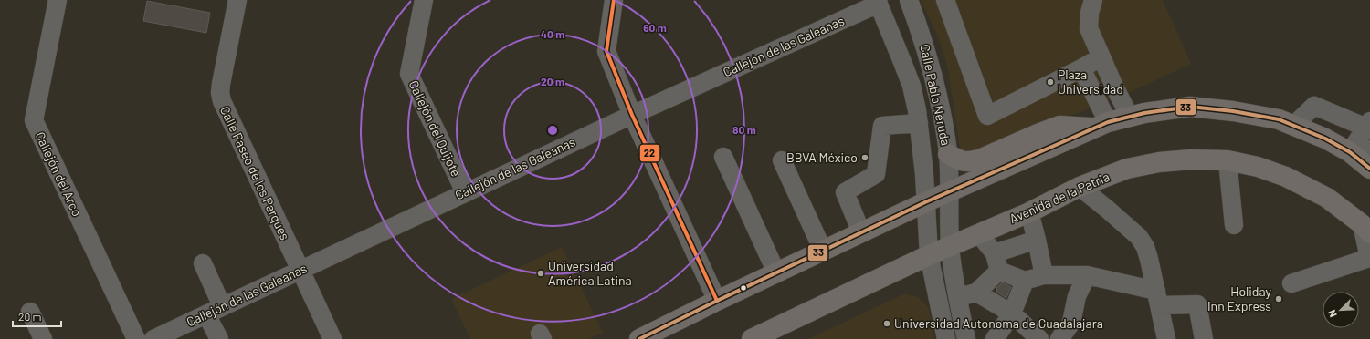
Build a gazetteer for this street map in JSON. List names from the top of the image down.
{
  "streets": {
    "main road": ["Avenida de la Patria"],
    "street": [
      "Callejón de las Galeanas",
      "Calle Pablo Neruda",
      "Callejón del Quijote",
      "Calle Paseo de los Parques",
      "Callejón del Arco"
    ]
  },
  "crossings": [
    ["Callejón de las Galeanas", "Calle Pablo Neruda"],
    ["Callejón de las Galeanas", "Callejón del Quijote"],
    ["Callejón de las Galeanas", "Calle Paseo de los Parques"],
    ["Calle Pablo Neruda", "Avenida de la Patria"]
  ],
  "places": [
    "Plaza Universidad",
    "BBVA México",
    "Universidad América Latina",
    "Holiday Inn Express",
    "Universidad Autonoma de Guadalajara"
  ],
  "lines": ["transit line 22", "transit line 33"],
  "scale_bar": "20 m",
  "north": "bottom left",
  "rings": [
    "60 m",
    "40 m",
    "20 m",
    "80 m"
  ]
}
